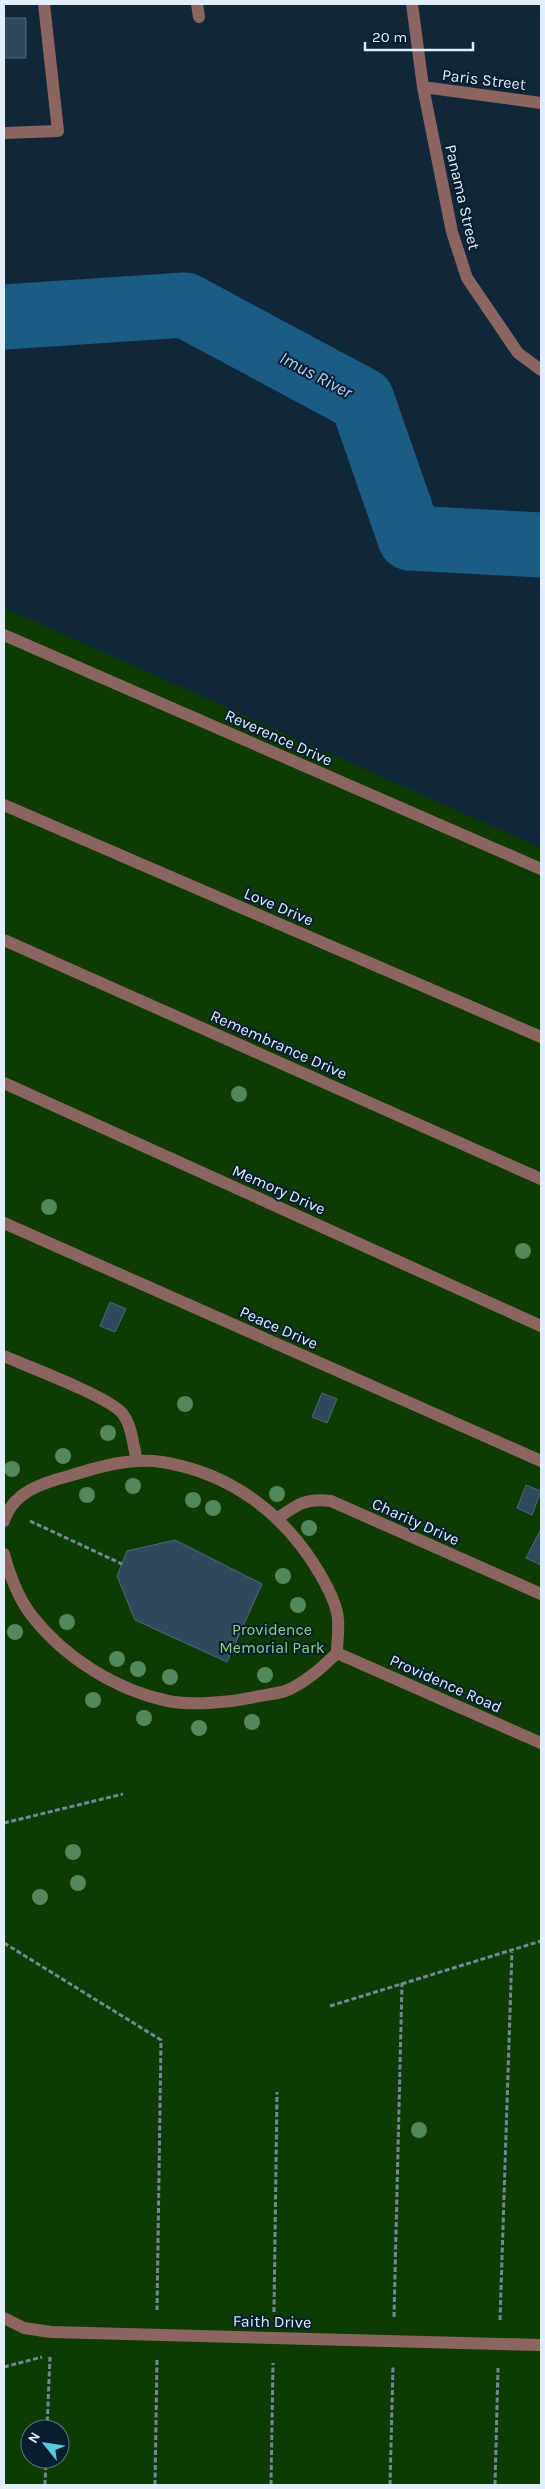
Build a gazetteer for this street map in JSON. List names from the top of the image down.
{
  "streets": {
    "street": [
      "Paris Street",
      "Panama Street",
      "Reverence Drive",
      "Love Drive",
      "Remembrance Drive",
      "Memory Drive",
      "Peace Drive",
      "Charity Drive",
      "Providence Road",
      "Faith Drive"
    ]
  },
  "crossings": [
    ["Paris Street", "Panama Street"]
  ],
  "water": ["Imus River"],
  "parks": ["Providence Memorial Park"],
  "scale_bar": "20 m",
  "north": "top left"
}
